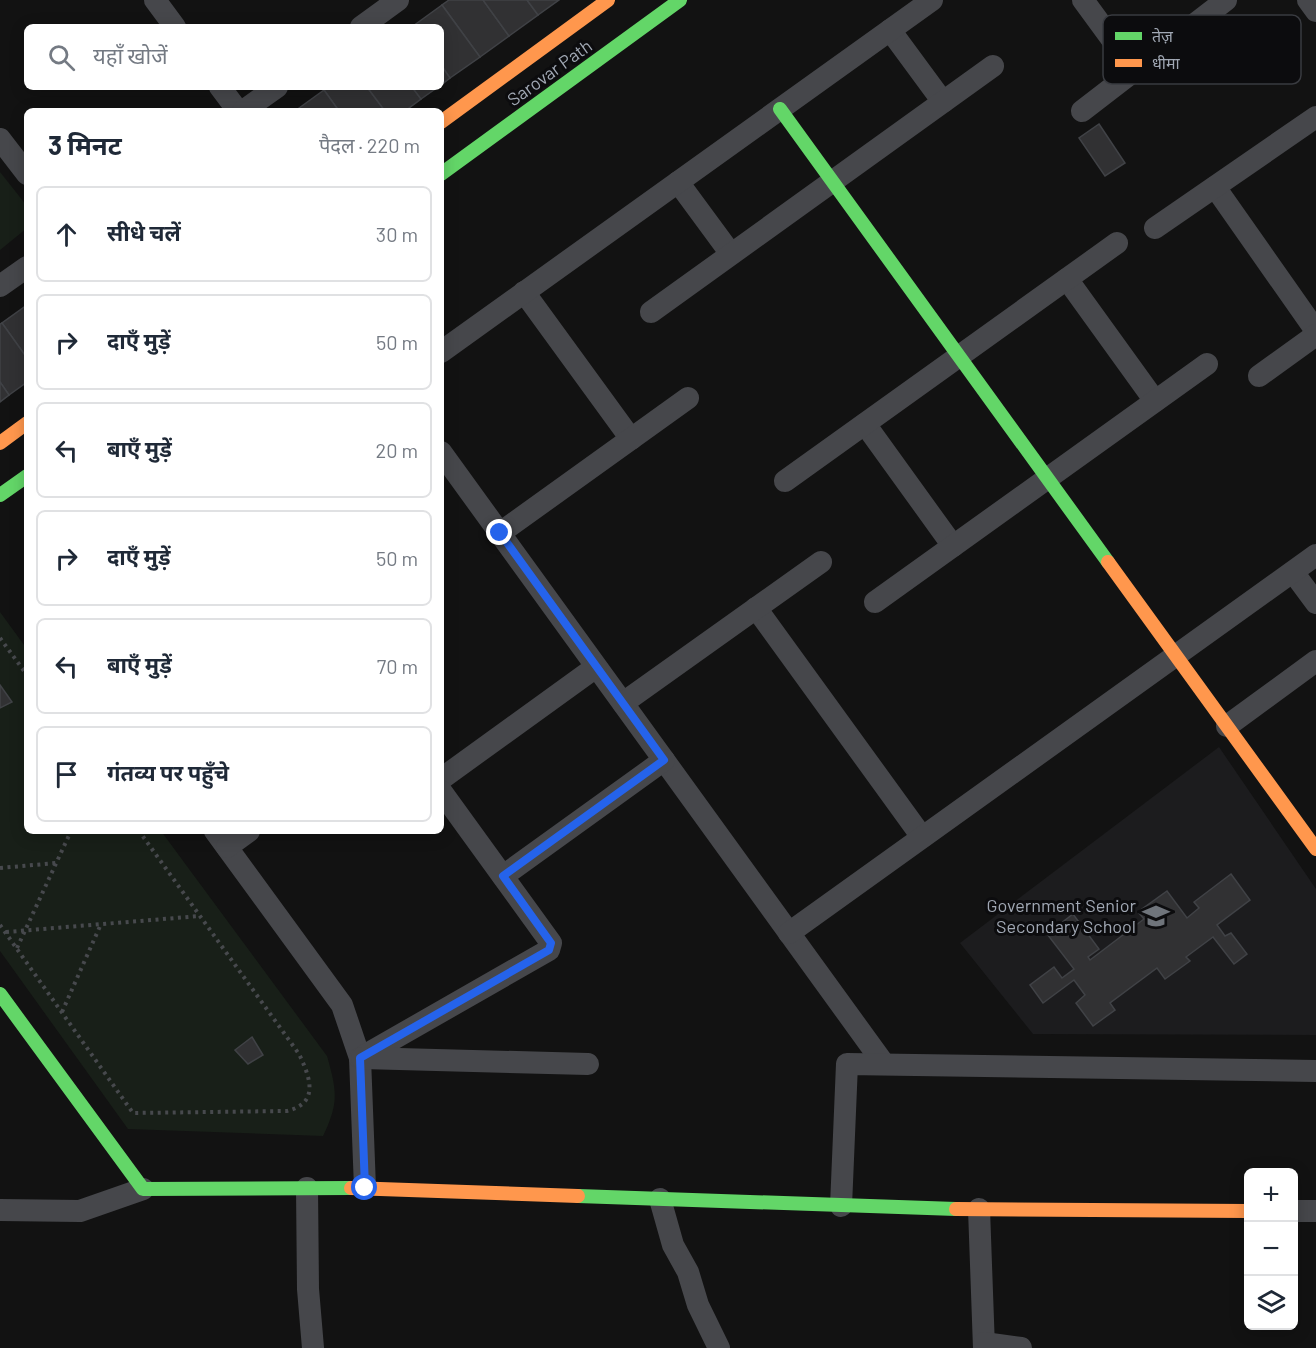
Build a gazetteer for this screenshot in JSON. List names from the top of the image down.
{
  "streets": {
    "street": ["Sarovar Path"]
  },
  "places": {
    "school or university": ["Government Senior Secondary School"]
  },
  "legend": ["तेज़", "धीमा"],
  "page": {
    "search": "यहाँ खोजें",
    "heading": ["3 मिनट", "पैदल · 220 m"],
    "list": [
      ["सीधे चलें", "30 m"],
      ["दाएँ मुड़ें", "50 m"],
      ["बाएँ मुड़ें", "20 m"],
      ["दाएँ मुड़ें", "50 m"],
      ["बाएँ मुड़ें", "70 m"],
      "गंतव्य पर पहुँचे"
    ],
    "map_buttons": ["+", "−"]
  }
}
